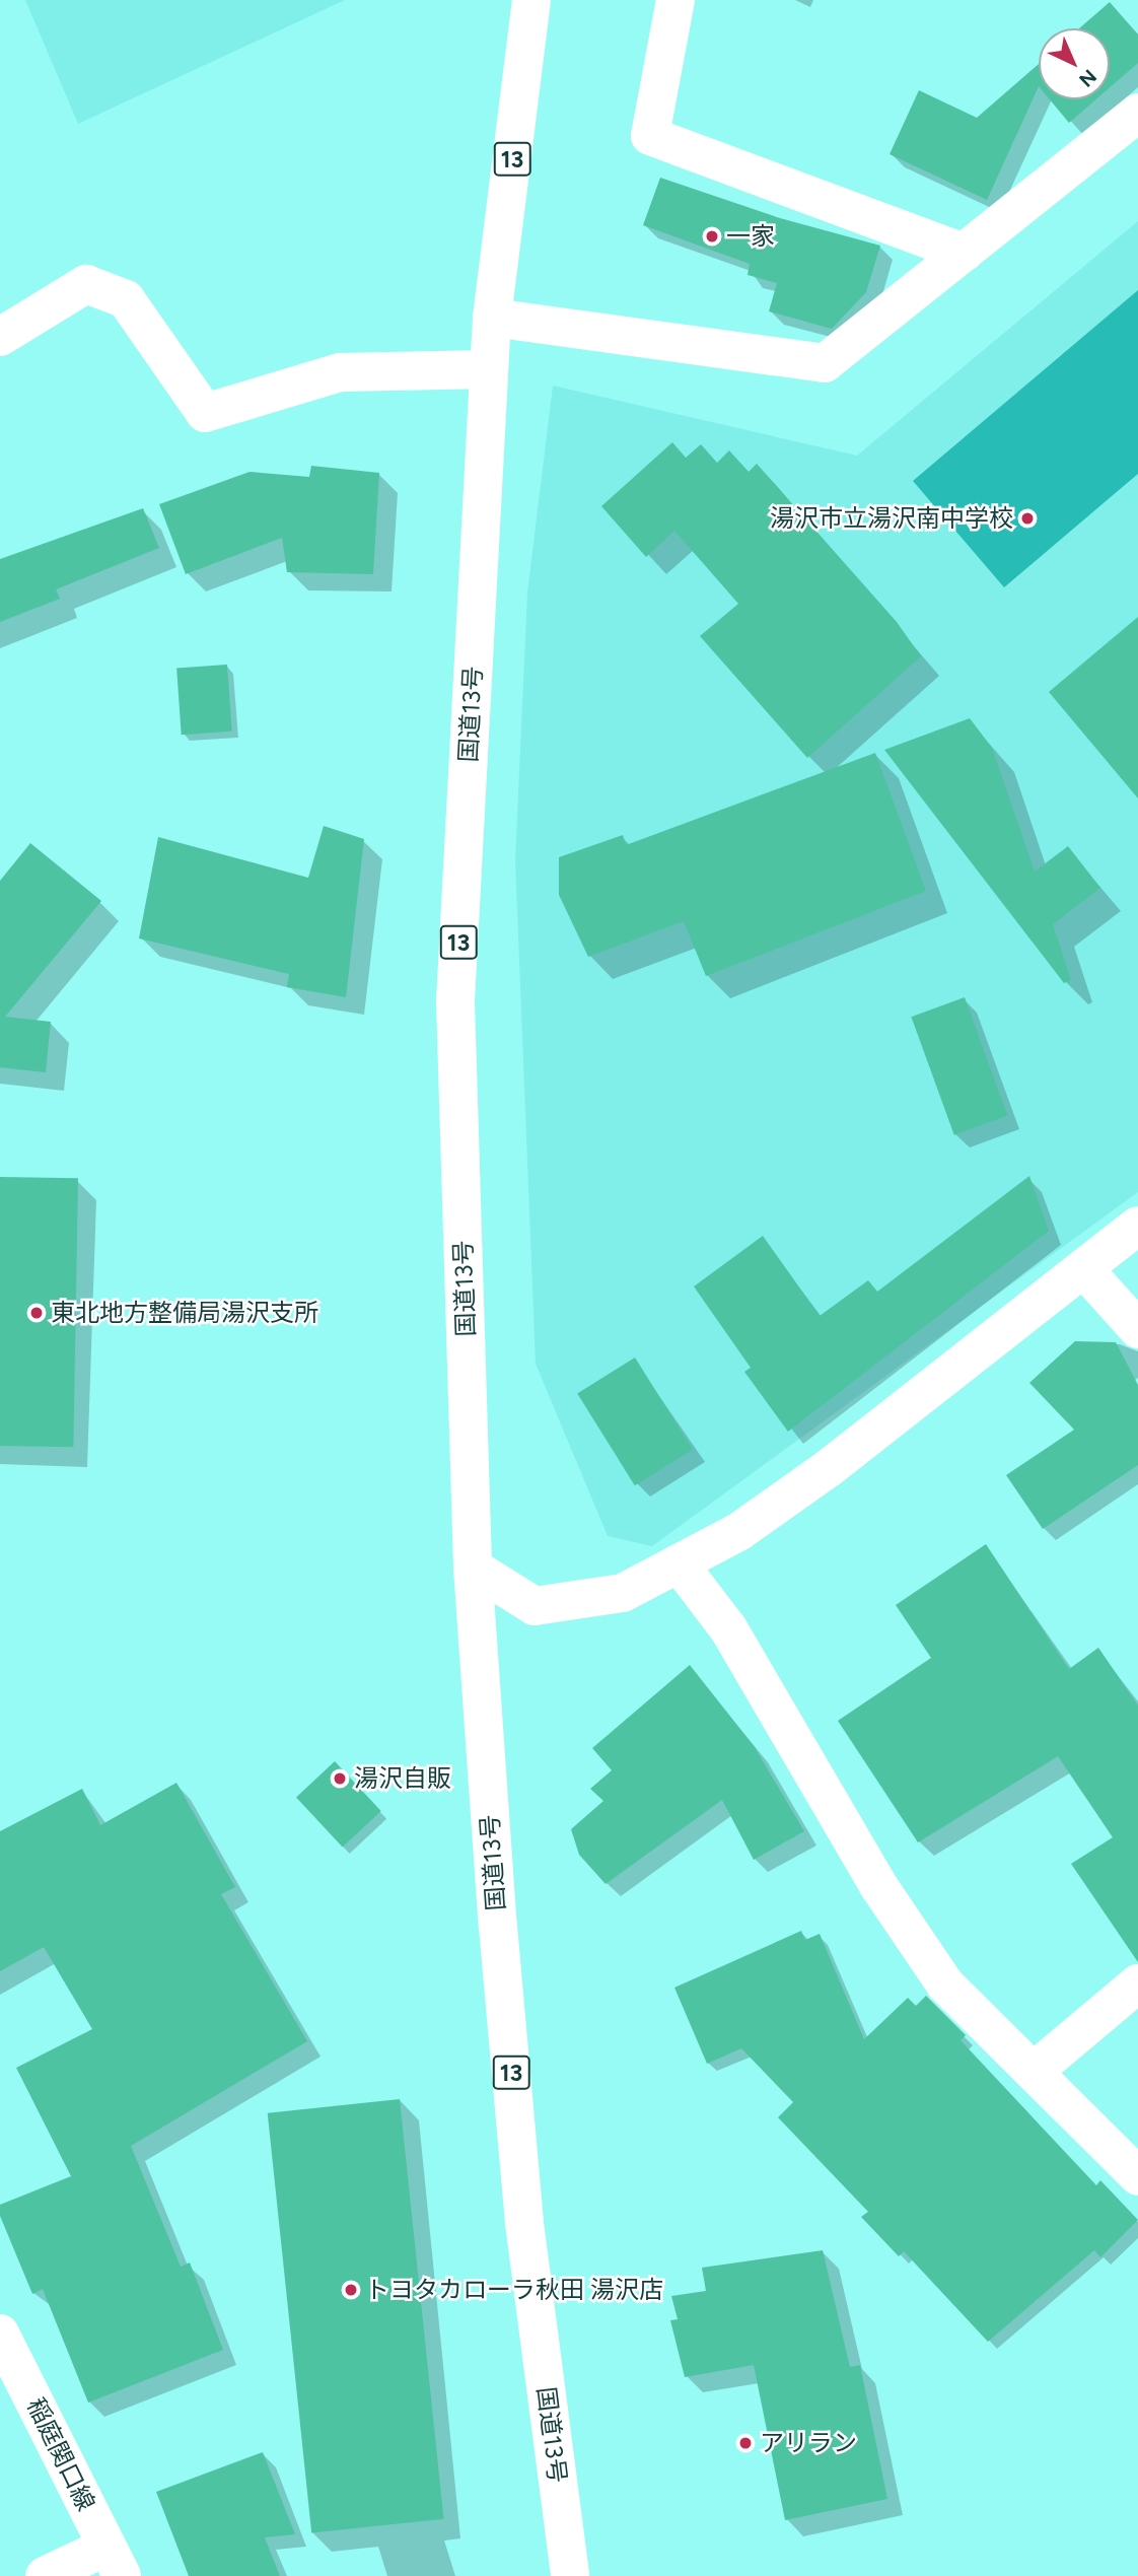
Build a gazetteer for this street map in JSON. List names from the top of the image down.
{
  "streets": {
    "main road": ["13", "国道13号", "稲庭関口線"]
  },
  "places": [
    "一家",
    "湯沢市立湯沢南中学校",
    "東北地方整備局湯沢支所",
    "湯沢自販",
    "トヨタカローラ秋田 湯沢店",
    "アリラン"
  ],
  "north": "bottom right"
}
